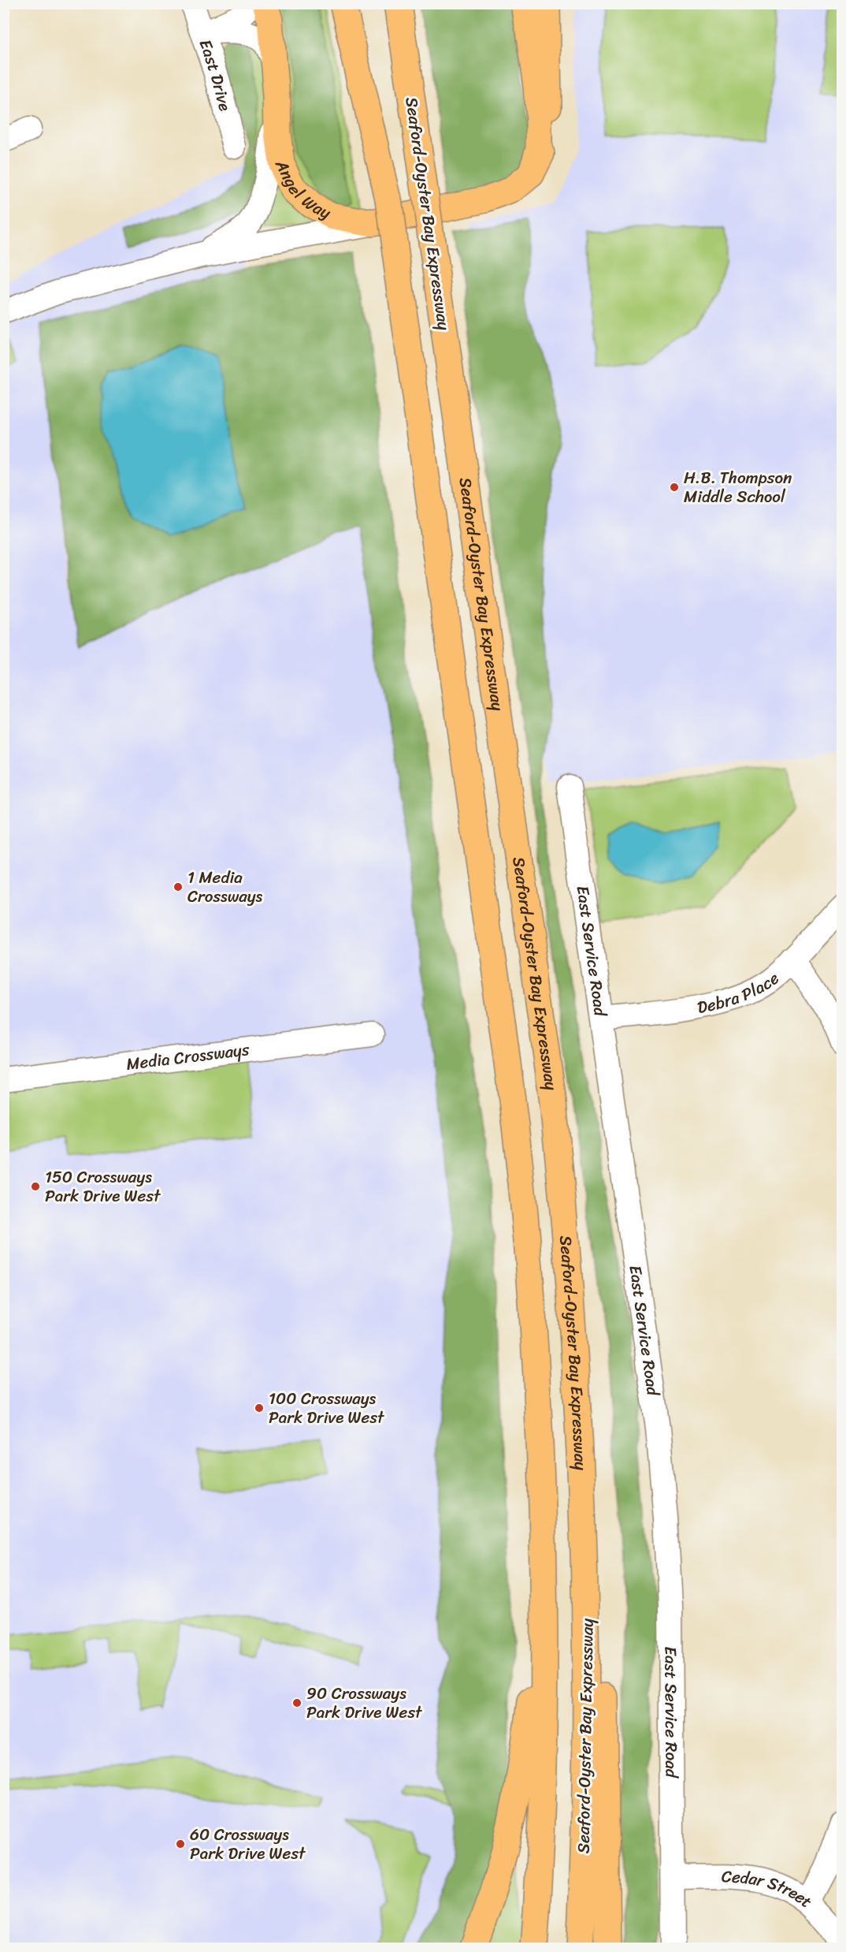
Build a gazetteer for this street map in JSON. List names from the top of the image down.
{
  "streets": {
    "main road": ["Angel Way", "Seaford-Oyster Bay Expressway"],
    "street": [
      "East Drive",
      "East Service Road",
      "Debra Place",
      "Media Crossways",
      "Cedar Street"
    ]
  },
  "crossings": [
    ["East Service Road", "Debra Place"],
    ["East Service Road", "Cedar Street"]
  ],
  "places": [
    "H.B. Thompson Middle School",
    "1 Media Crossways",
    "150 Crossways Park Drive West",
    "100 Crossways Park Drive West",
    "90 Crossways Park Drive West",
    "60 Crossways Park Drive West"
  ]
}
